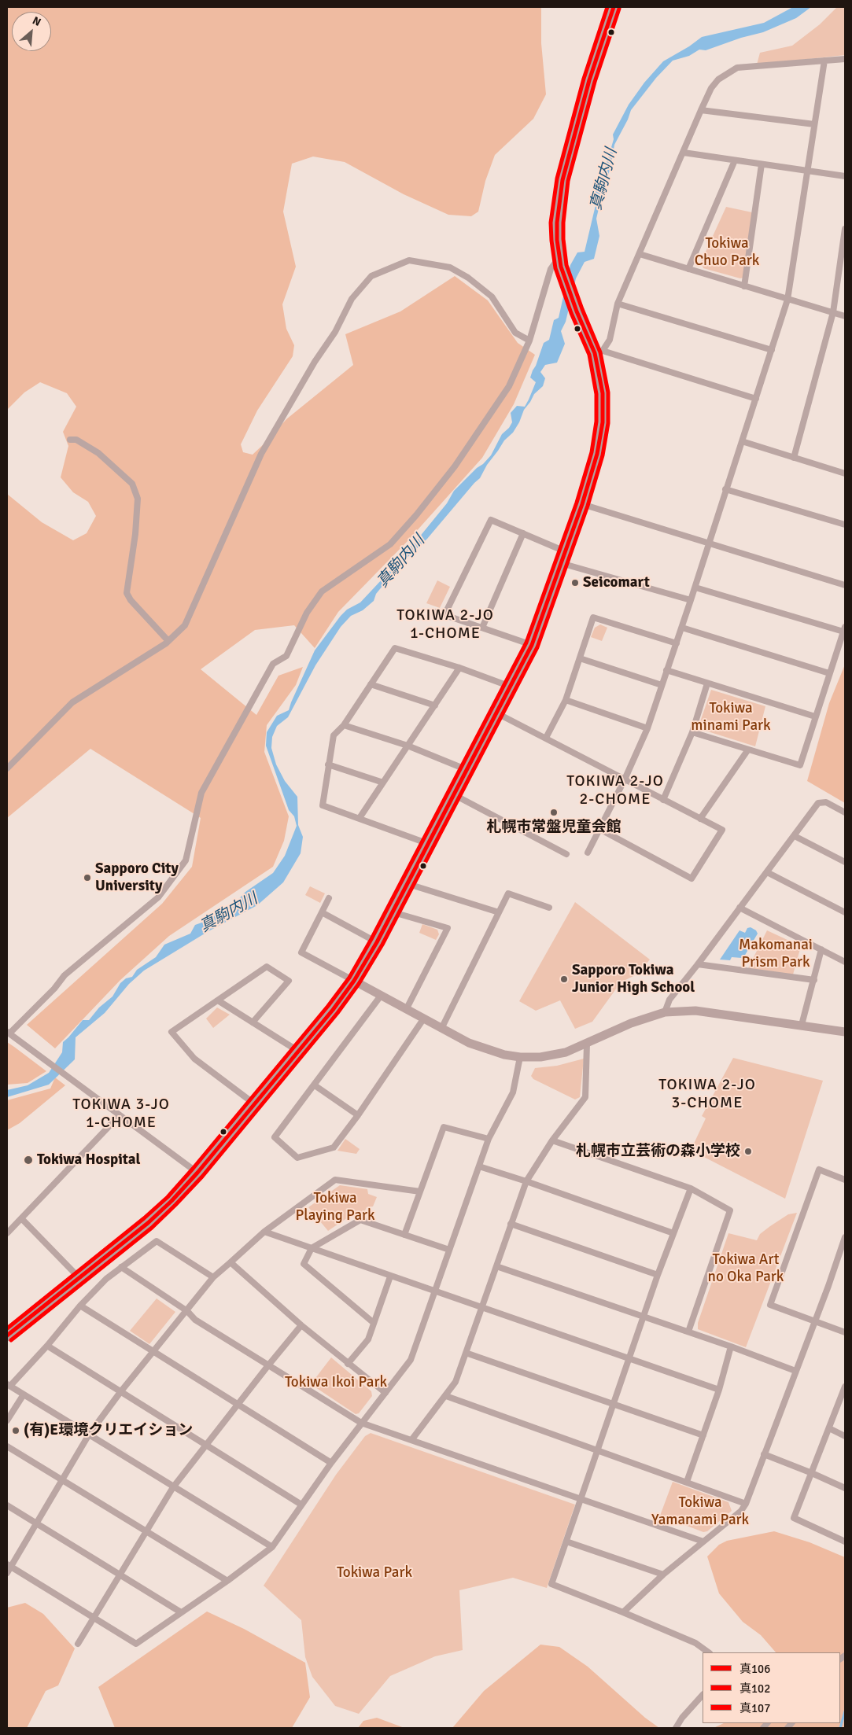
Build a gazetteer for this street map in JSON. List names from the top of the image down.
{
  "districts": [
    "TOKIWA 2-JO 1-CHOME",
    "TOKIWA 2-JO 2-CHOME",
    "TOKIWA 2-JO 3-CHOME",
    "TOKIWA 3-JO 1-CHOME"
  ],
  "water": ["真駒内川"],
  "parks": [
    "Tokiwa Chuo Park",
    "Tokiwa minami Park",
    "Makomanai Prism Park",
    "Tokiwa Playing Park",
    "Tokiwa Art no Oka Park",
    "Tokiwa Ikoi Park",
    "Tokiwa Yamanami Park",
    "Tokiwa Park"
  ],
  "places": [
    "Seicomart",
    "札幌市常盤児童会館",
    "Sapporo City University",
    "Sapporo Tokiwa Junior High School",
    "札幌市立芸術の森小学校",
    "Tokiwa Hospital",
    "(有)E環境クリエイション"
  ],
  "lines": ["transit line 真106", "transit line 真107", "transit line 真102"],
  "legend": ["真106", "真102", "真107"],
  "north": "top right"
}
